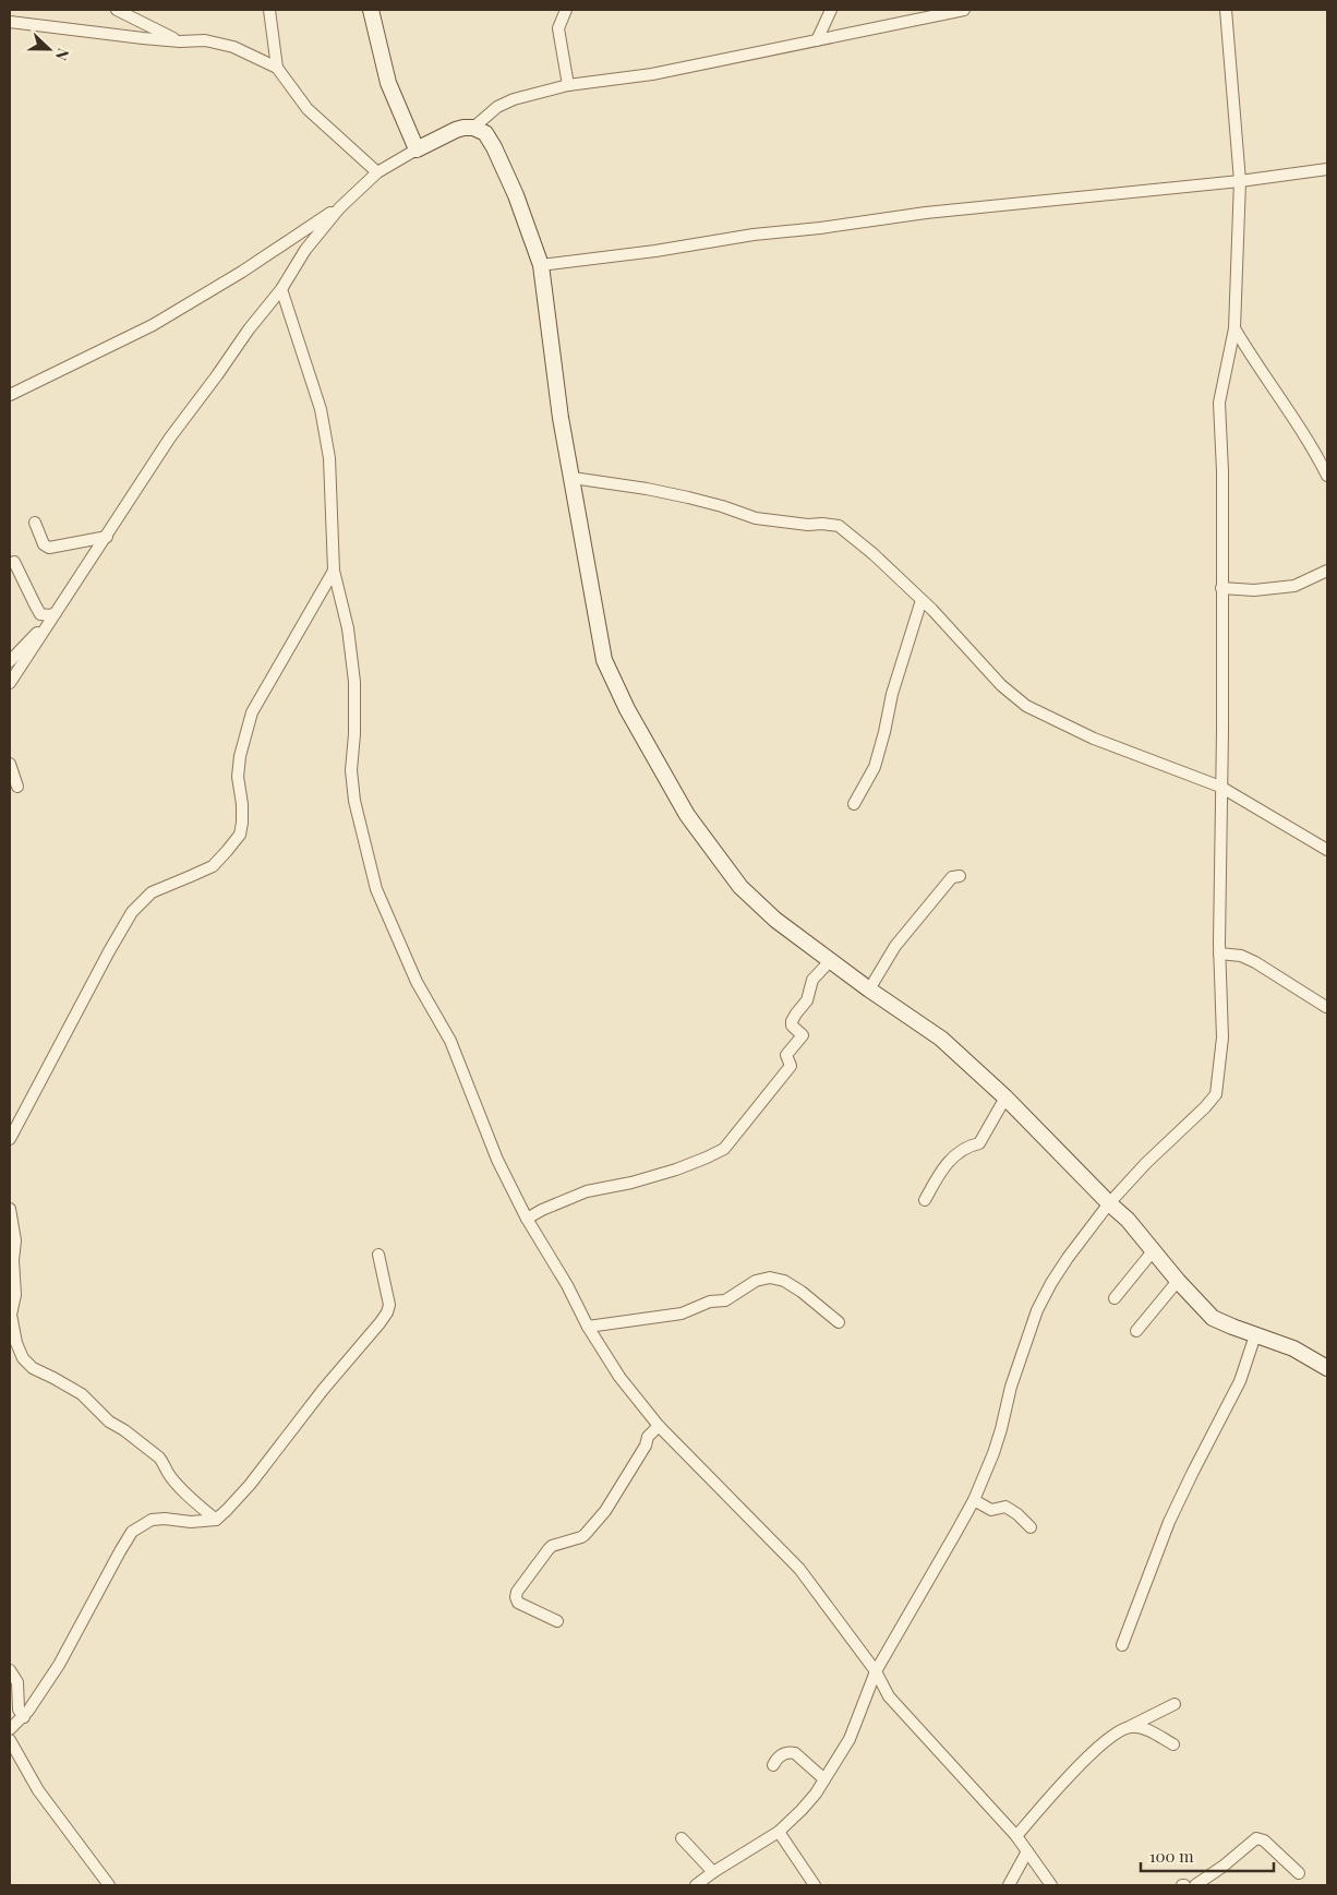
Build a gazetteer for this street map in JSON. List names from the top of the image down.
{
  "scale_bar": "100 m",
  "north": "right"
}
